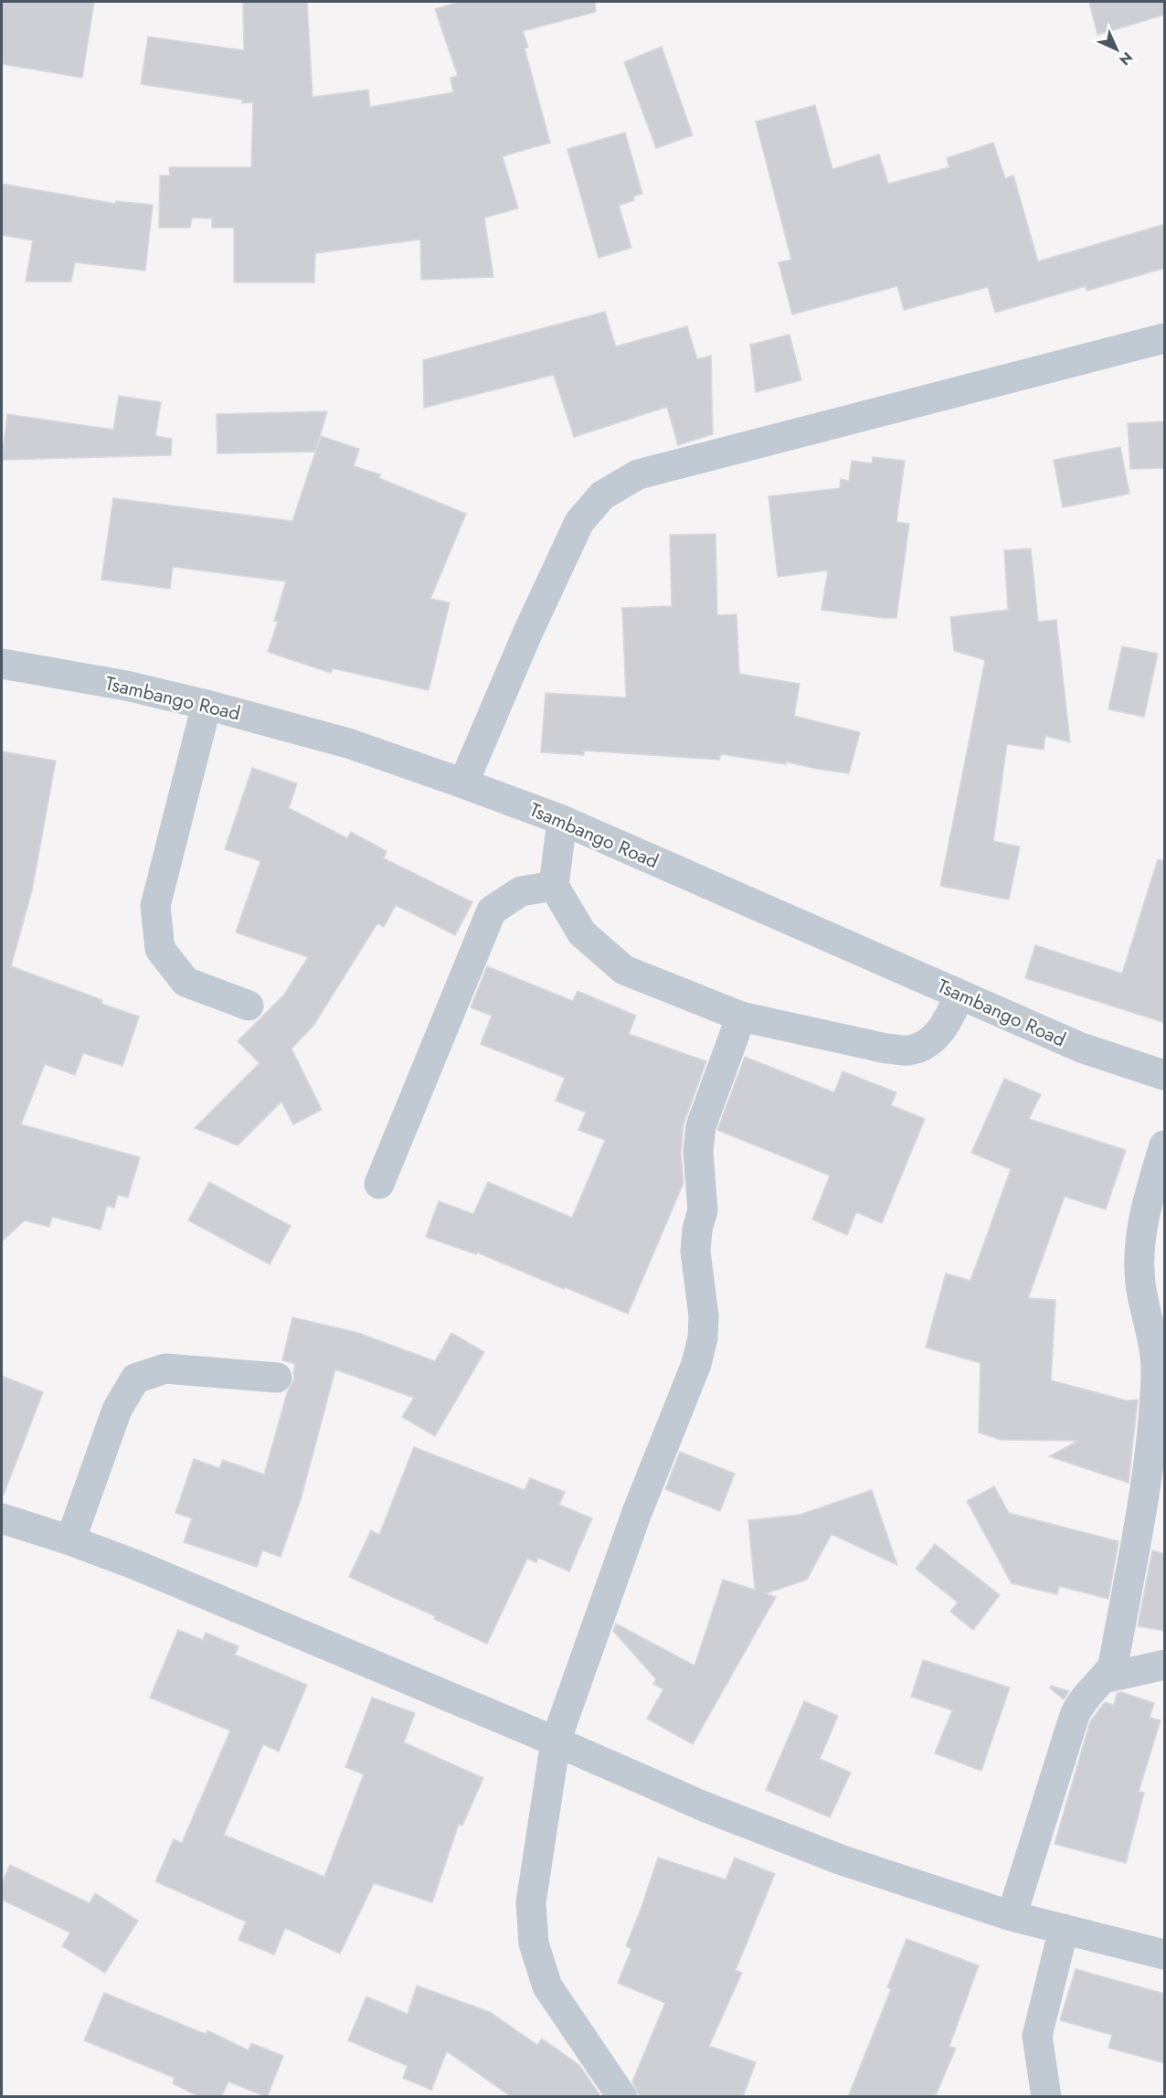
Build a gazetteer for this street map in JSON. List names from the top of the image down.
{
  "streets": {
    "street": ["Tsambango Road"]
  },
  "north": "bottom right"
}
